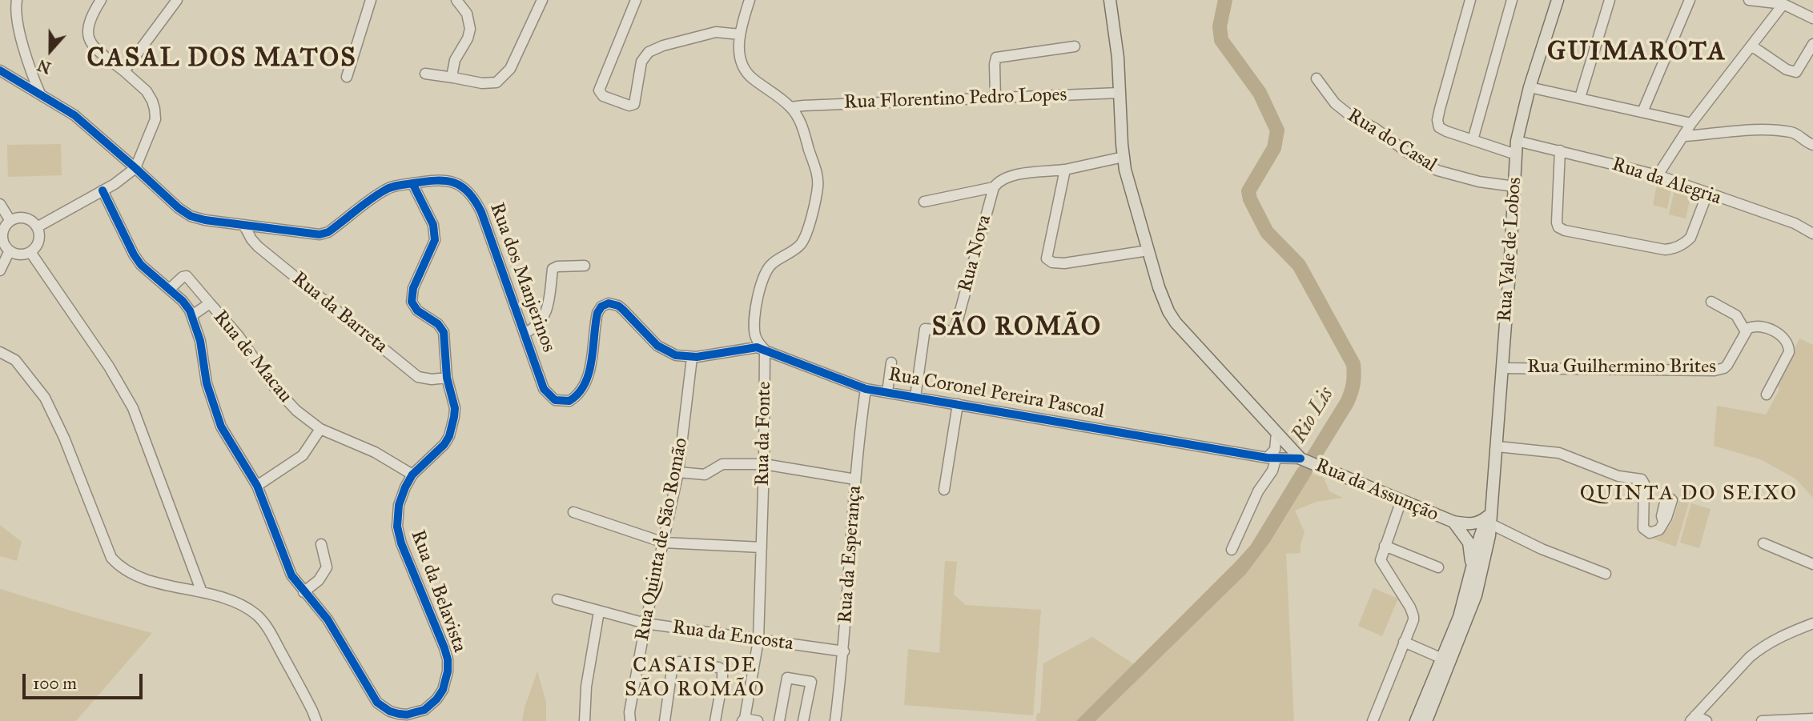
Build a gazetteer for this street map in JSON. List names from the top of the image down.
{
  "streets": {
    "main road": ["Rua Vale de Lobos", "Rua da Assunção"],
    "street": [
      "Rua Florentino Pedro Lopes",
      "Rua do Casal",
      "Rua da Alegria",
      "Rua Nova",
      "Rua dos Manjerinos",
      "Rua da Barreta",
      "Rua de Macau",
      "Rua Guilhermino Brites",
      "Rua Coronel Pereira Pascoal",
      "Rua da Fonte",
      "Rua Quinta de São Romão",
      "Rua da Esperança",
      "Rua da Belavista",
      "Rua da Encosta"
    ]
  },
  "crossings": [
    ["Rua Florentino Pedro Lopes", "Rua da Fonte"],
    ["Rua do Casal", "Rua Vale de Lobos"],
    ["Rua da Alegria", "Rua Vale de Lobos"],
    ["Rua Vale de Lobos", "Rua Guilhermino Brites"],
    ["Rua Vale de Lobos", "Rua da Assunção"],
    ["Rua Nova", "Rua Coronel Pereira Pascoal"],
    ["Rua dos Manjerinos", "Rua da Barreta"],
    ["Rua dos Manjerinos", "Rua Coronel Pereira Pascoal"],
    ["Rua dos Manjerinos", "Rua Quinta de São Romão"],
    ["Rua dos Manjerinos", "Rua da Belavista"],
    ["Rua da Barreta", "Rua da Belavista"],
    ["Rua de Macau", "Rua da Belavista"],
    ["Rua Coronel Pereira Pascoal", "Rua da Fonte"],
    ["Rua Coronel Pereira Pascoal", "Rua da Assunção"],
    ["Rua Coronel Pereira Pascoal", "Rua Quinta de São Romão"],
    ["Rua Coronel Pereira Pascoal", "Rua da Esperança"],
    ["Rua da Fonte", "Rua da Encosta"],
    ["Rua Quinta de São Romão", "Rua da Encosta"],
    ["Rua da Esperança", "Rua da Encosta"]
  ],
  "districts": [
    "GUIMAROTA",
    "CASAL DOS MATOS",
    "SÃO ROMÃO",
    "QUINTA DO SEIXO",
    "CASAIS DE SÃO ROMÃO"
  ],
  "water": ["Rio Lis"],
  "scale_bar": "100 m",
  "north": "bottom"
}
